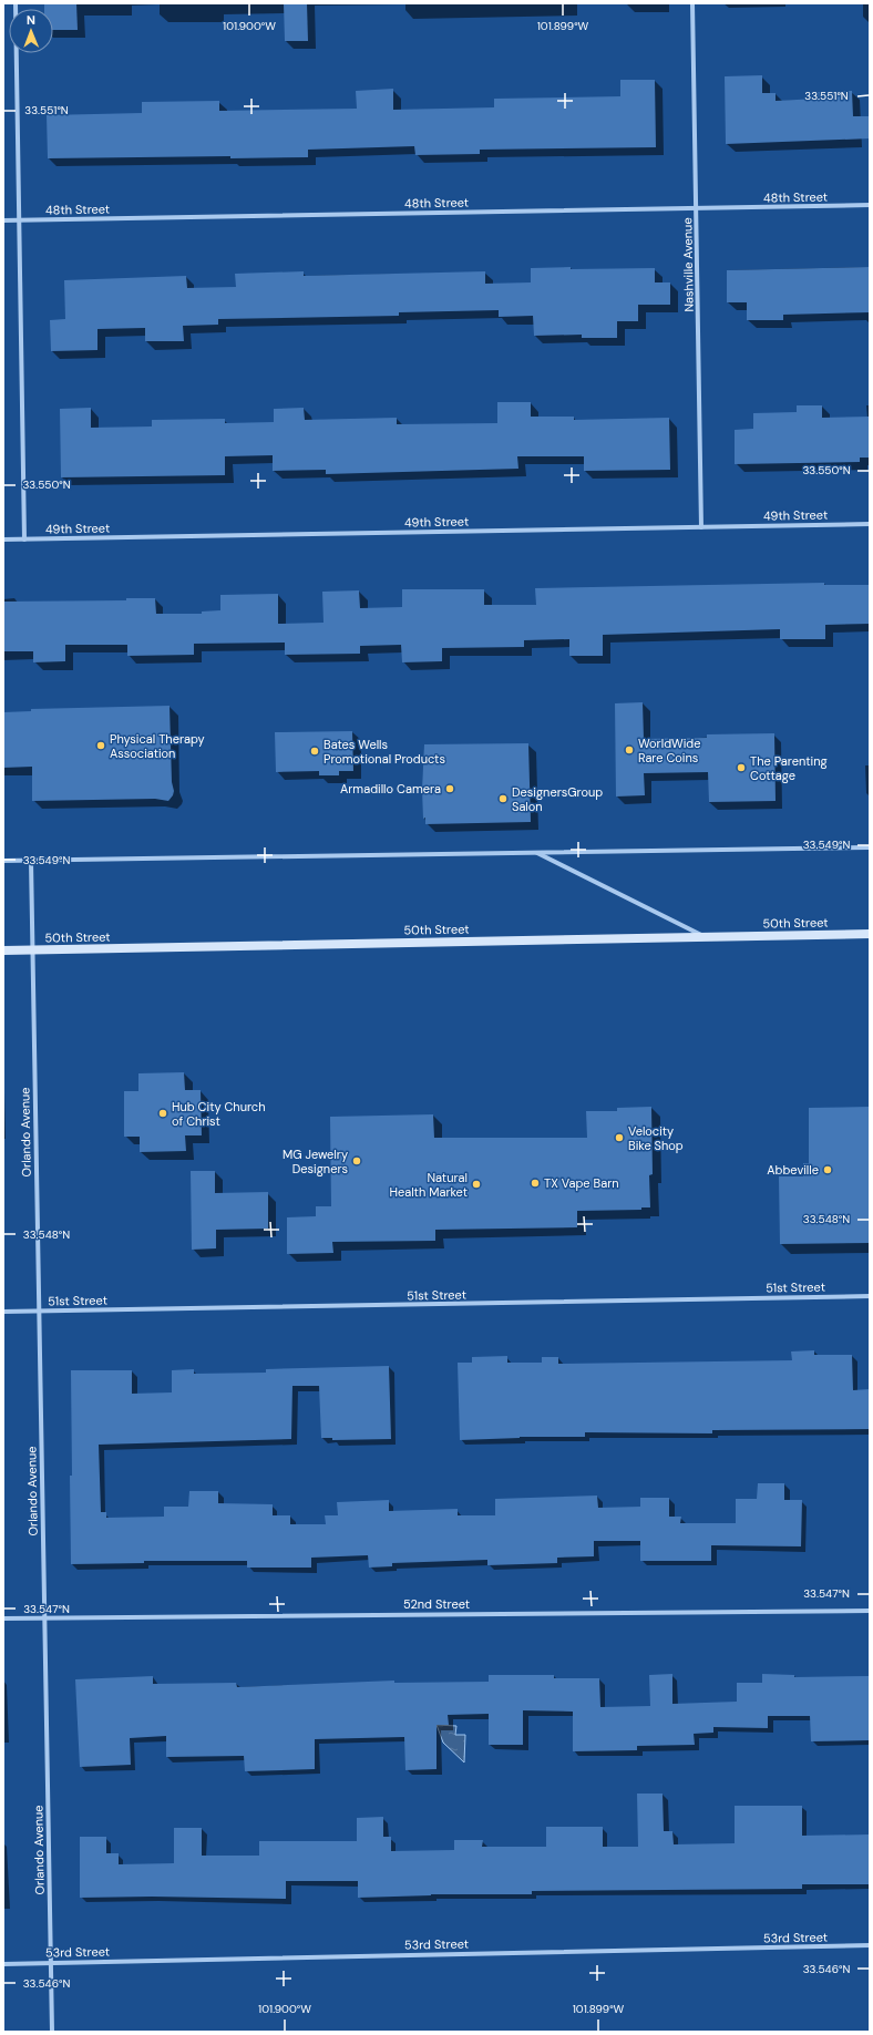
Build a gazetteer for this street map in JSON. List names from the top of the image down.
{
  "streets": {
    "main road": ["50th Street"],
    "street": [
      "48th Street",
      "Nashville Avenue",
      "49th Street",
      "Orlando Avenue",
      "51st Street",
      "52nd Street",
      "53rd Street"
    ]
  },
  "crossings": [
    ["48th Street", "Nashville Avenue"],
    ["Nashville Avenue", "49th Street"],
    ["50th Street", "Orlando Avenue"],
    ["Orlando Avenue", "51st Street"],
    ["Orlando Avenue", "52nd Street"],
    ["Orlando Avenue", "53rd Street"]
  ],
  "places": [
    "Physical Therapy Association",
    "WorldWide Rare Coins",
    "Bates Wells Promotional Products",
    "The Parenting Cottage",
    "Armadillo Camera",
    "DesignersGroup Salon",
    "Hub City Church of Christ",
    "Velocity Bike Shop",
    "MG Jewelry Designers",
    "Abbeville",
    "TX Vape Barn",
    "Natural Health Market"
  ],
  "north": "top",
  "coordinates": [
    "101.900°W",
    "101.899°W",
    "33.551°N",
    "33.550°N",
    "33.549°N",
    "33.548°N",
    "33.547°N",
    "33.546°N"
  ]
}
